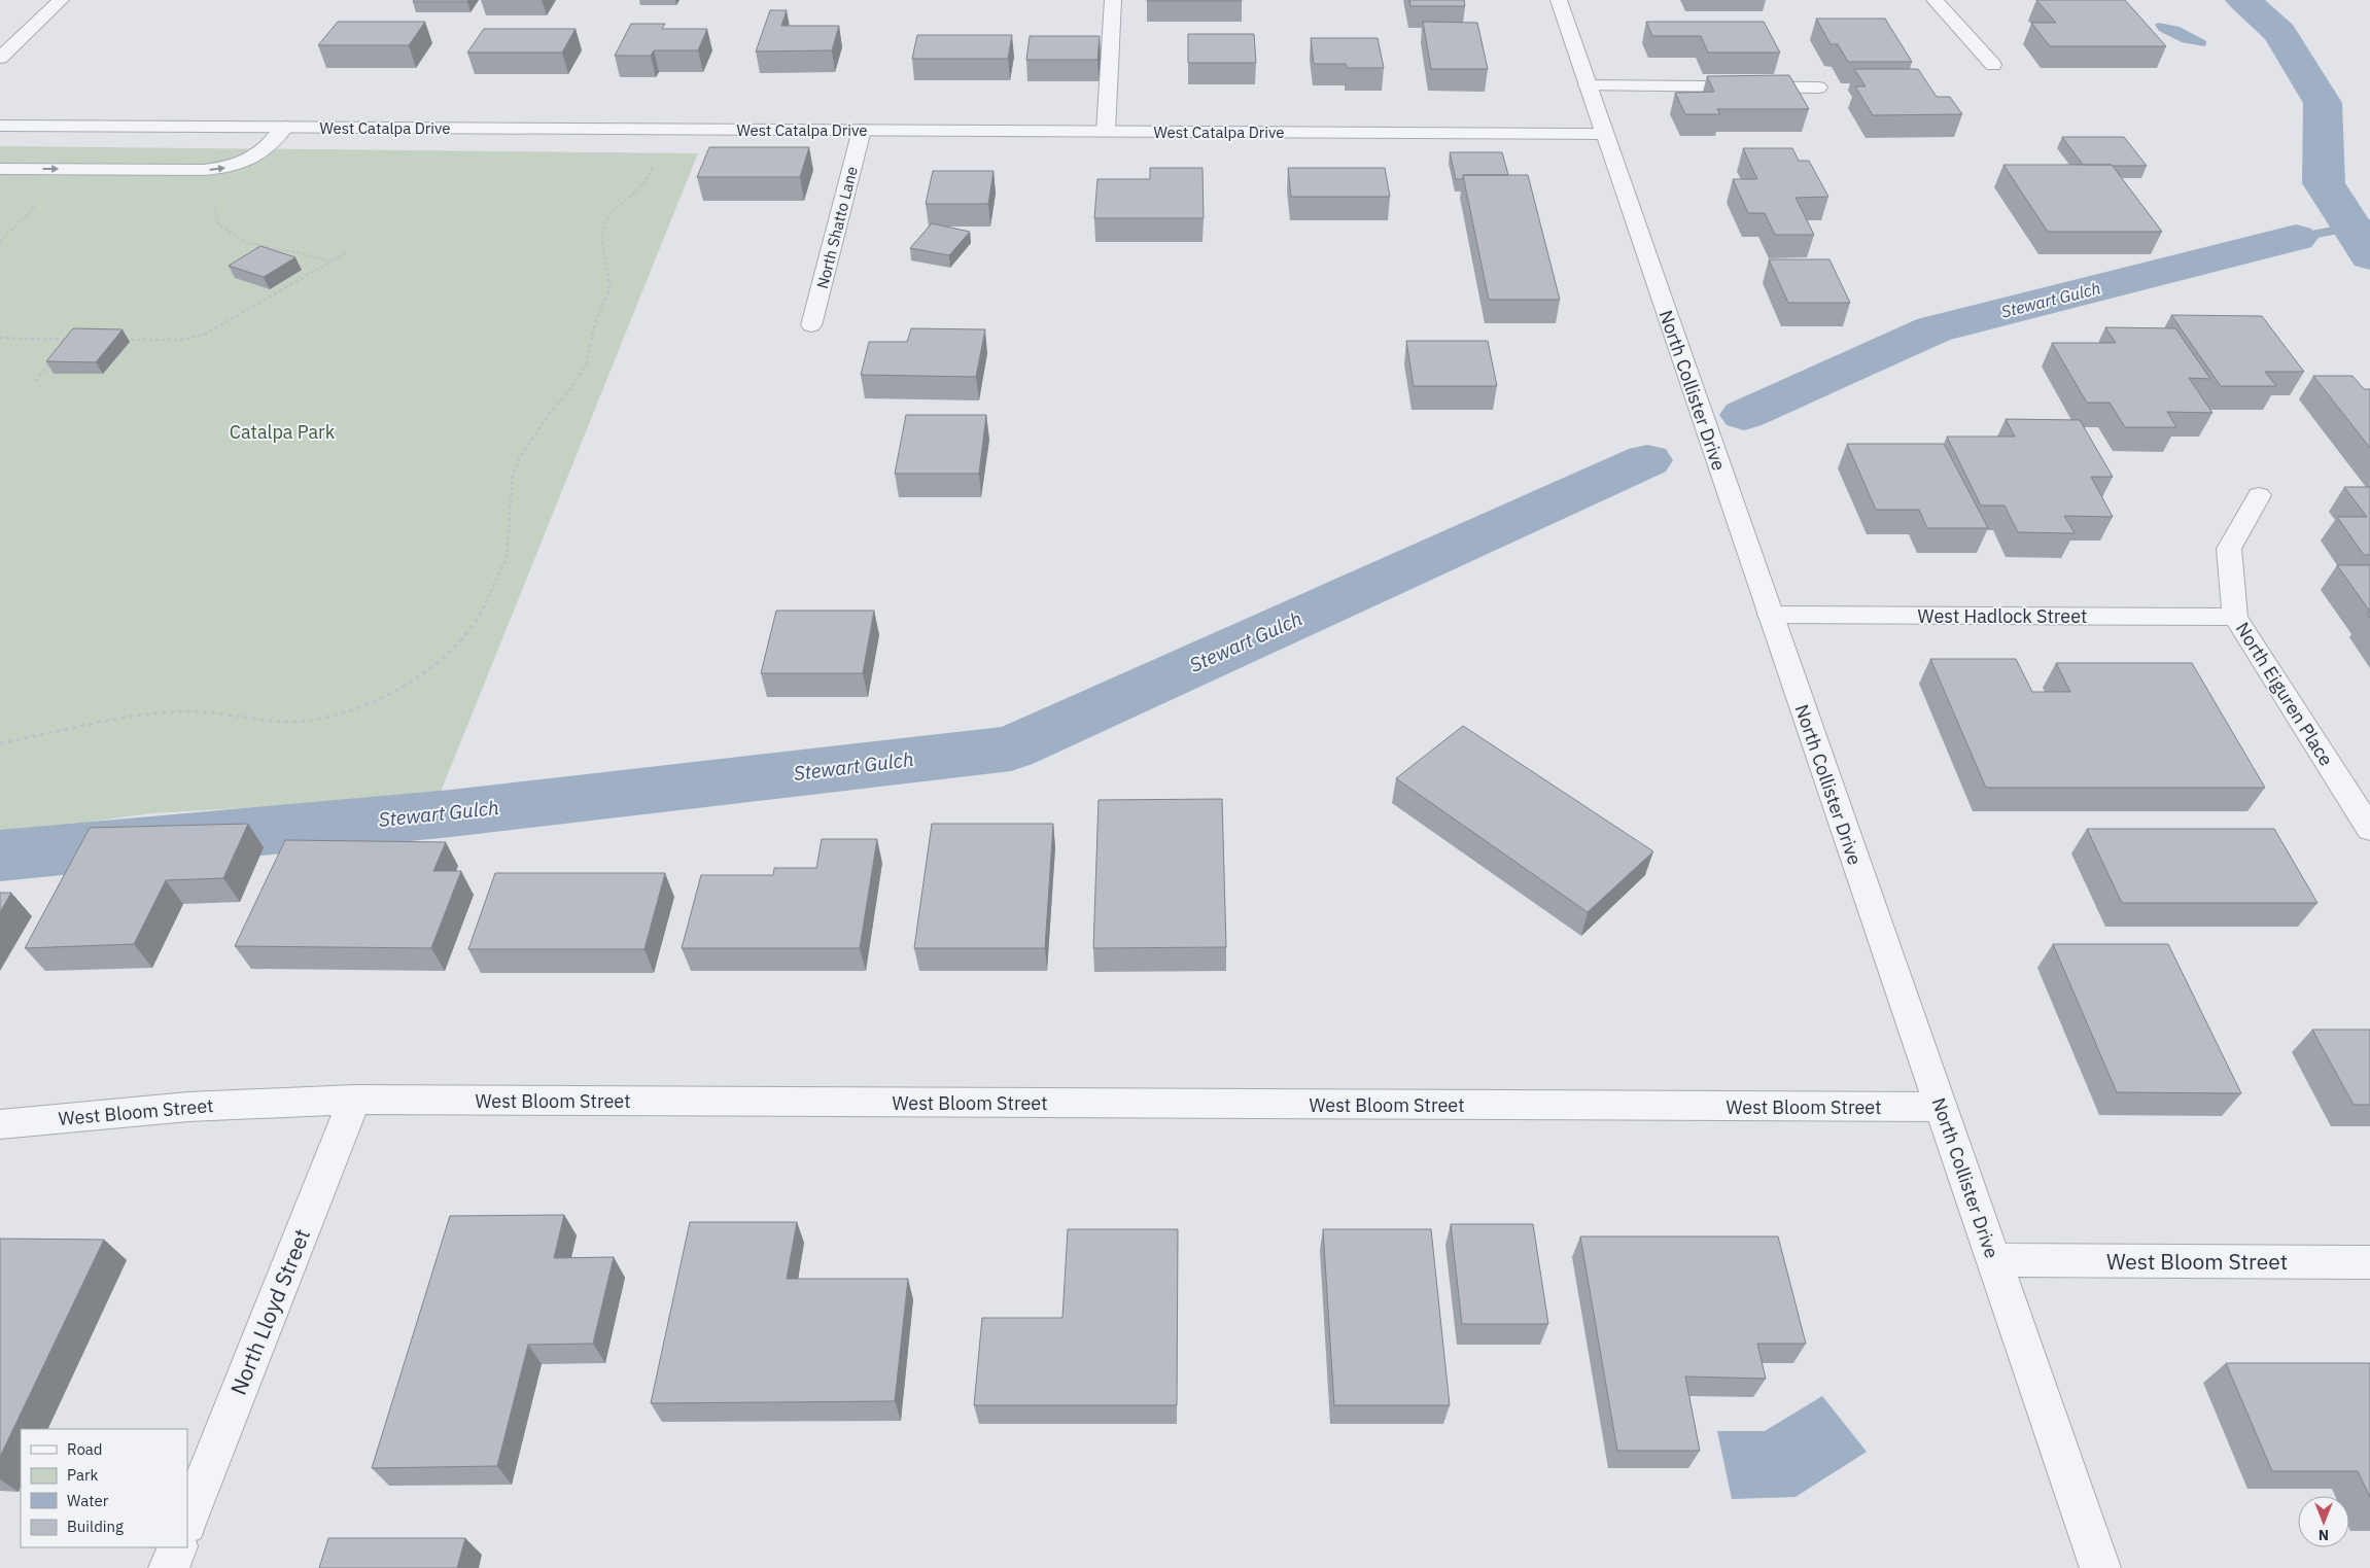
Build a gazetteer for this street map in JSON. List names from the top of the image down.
{
  "streets": {
    "street": [
      "West Catalpa Drive",
      "North Shatto Lane",
      "North Collister Drive",
      "West Hadlock Street",
      "North Eiguren Place",
      "West Bloom Street",
      "North Lloyd Street"
    ]
  },
  "crossings": [
    ["West Catalpa Drive", "North Shatto Lane"],
    ["West Catalpa Drive", "North Collister Drive"],
    ["North Collister Drive", "West Hadlock Street"],
    ["North Collister Drive", "West Bloom Street"],
    ["West Hadlock Street", "North Eiguren Place"],
    ["West Bloom Street", "North Lloyd Street"]
  ],
  "water": ["Stewart Gulch"],
  "parks": ["Catalpa Park"],
  "legend": [
    "Road",
    "Park",
    "Water",
    "Building"
  ],
  "north": "bottom"
}
